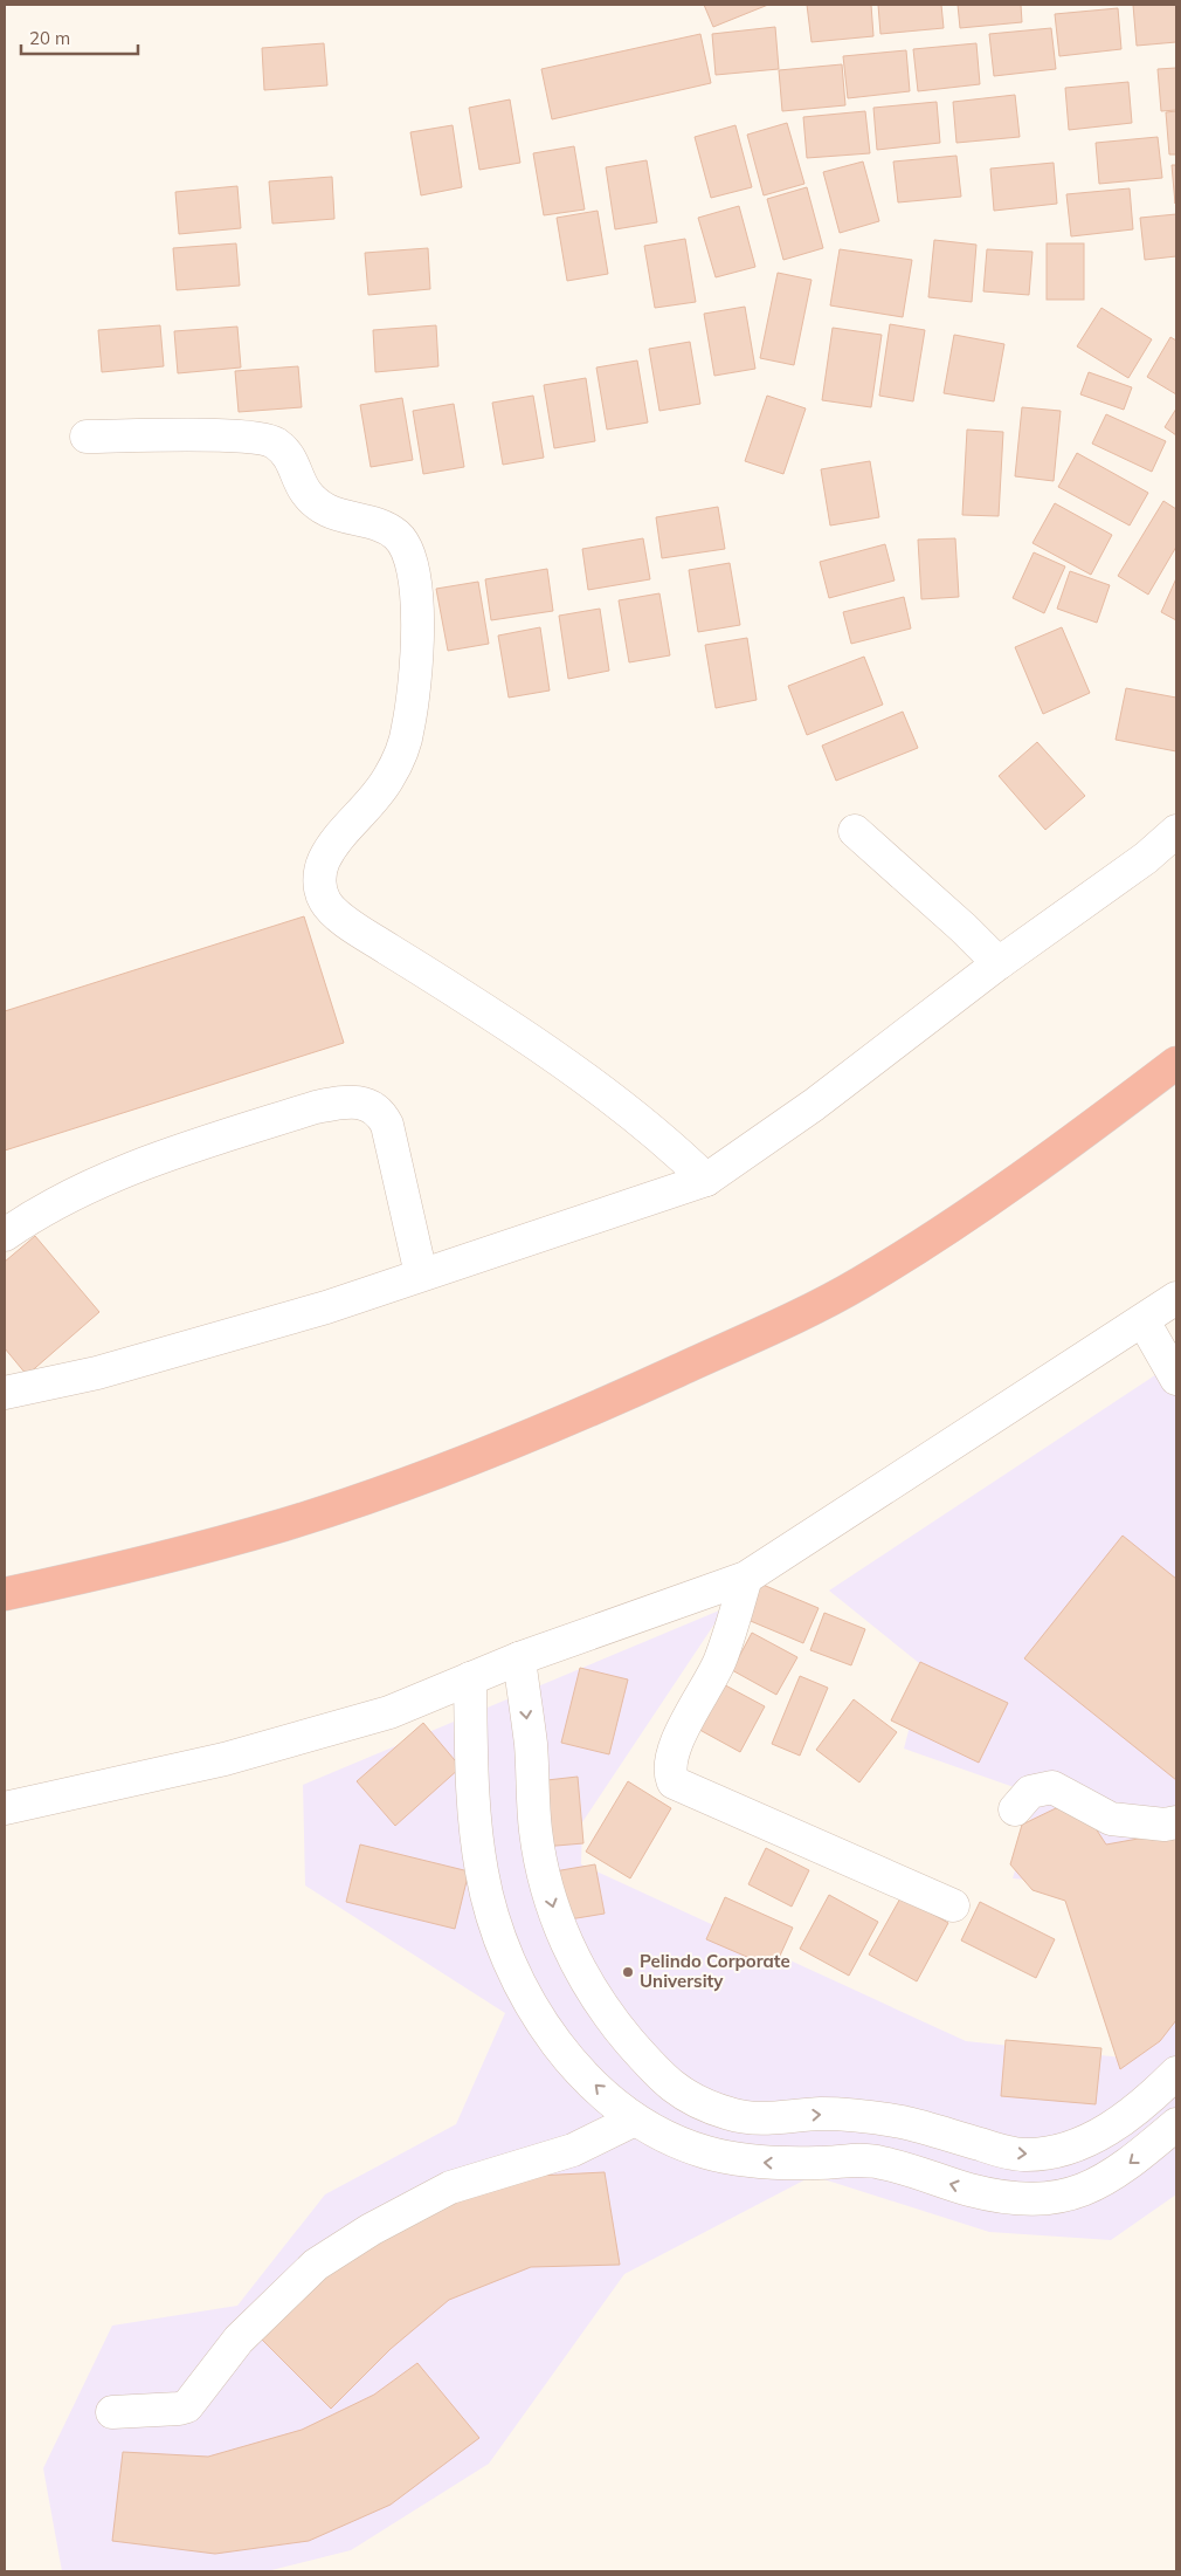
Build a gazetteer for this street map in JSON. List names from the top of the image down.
{
  "places": ["Pelindo Corporate University"],
  "scale_bar": "20 m"
}
